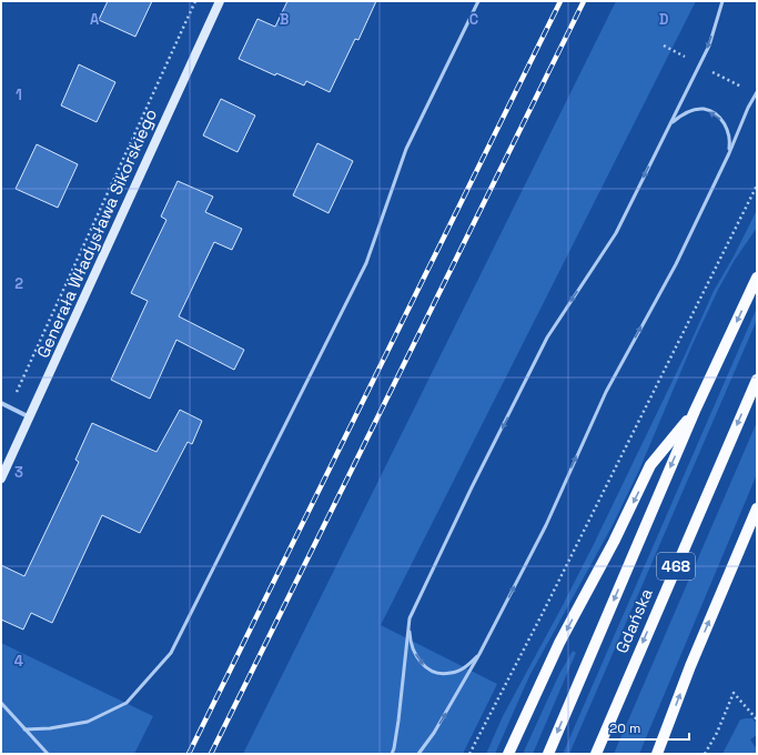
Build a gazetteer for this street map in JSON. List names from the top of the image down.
{
  "streets": {
    "main road": ["468", "Gdańska"],
    "street": ["Generała Władysława Sikorskiego"]
  },
  "scale_bar": "20 m",
  "grid": {
    "columns": [
      "A",
      "B",
      "C",
      "D"
    ],
    "rows": [
      "1",
      "2",
      "3",
      "4"
    ]
  }
}
